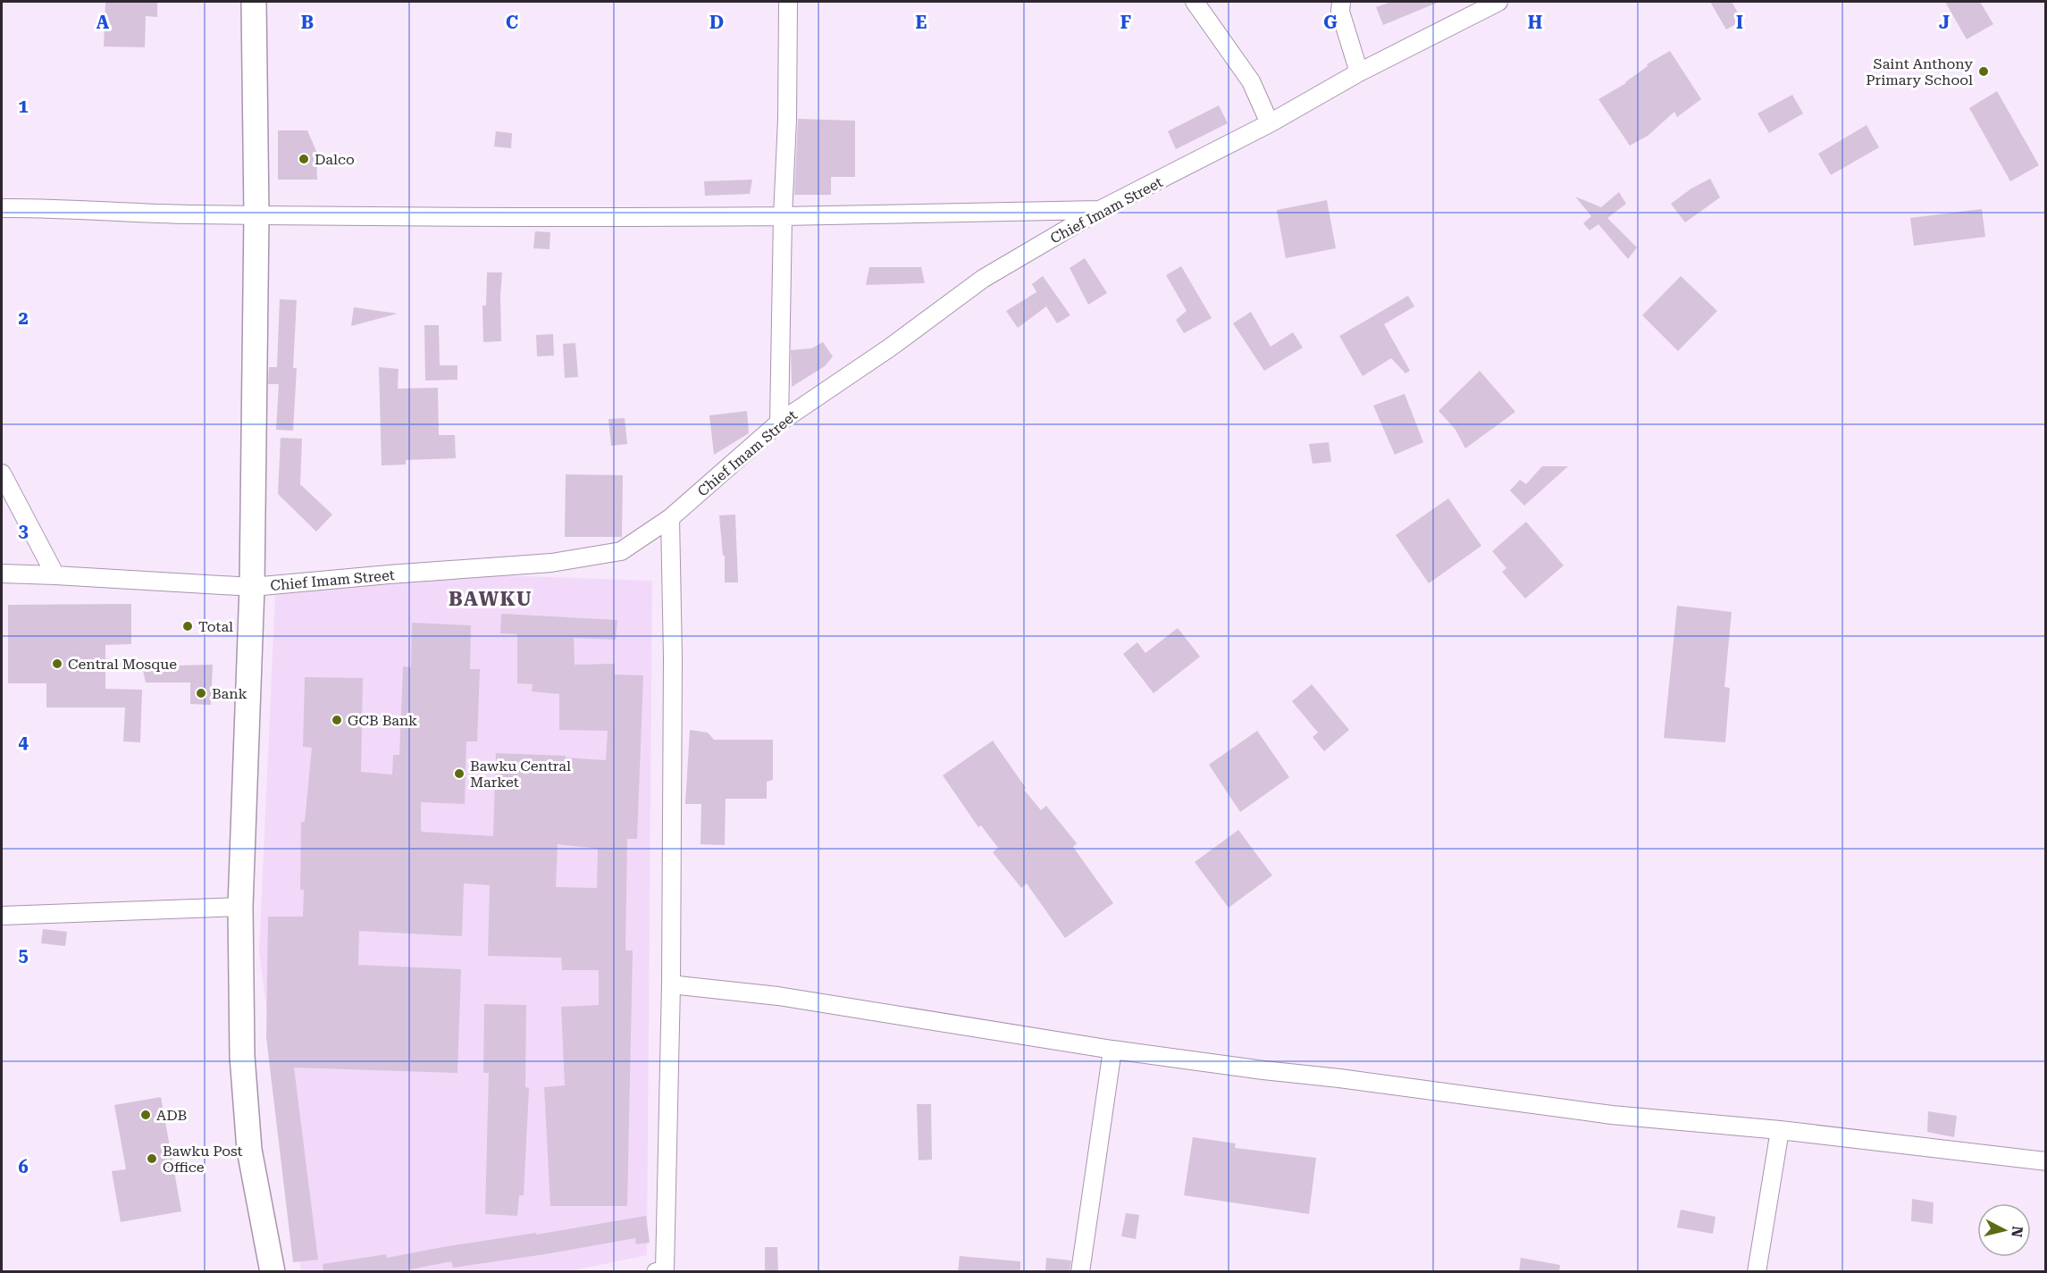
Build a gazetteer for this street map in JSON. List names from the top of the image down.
{
  "streets": {
    "street": ["Chief Imam Street"]
  },
  "districts": ["BAWKU"],
  "places": [
    "Saint Anthony Primary School",
    "Dalco",
    "Total",
    "Central Mosque",
    "Bank",
    "GCB Bank",
    "Bawku Central Market",
    "ADB",
    "Bawku Post Office"
  ],
  "north": "right",
  "grid": {
    "columns": [
      "A",
      "B",
      "C",
      "D",
      "E",
      "F",
      "G",
      "H",
      "I",
      "J"
    ],
    "rows": [
      "1",
      "2",
      "3",
      "4",
      "5",
      "6"
    ]
  }
}
